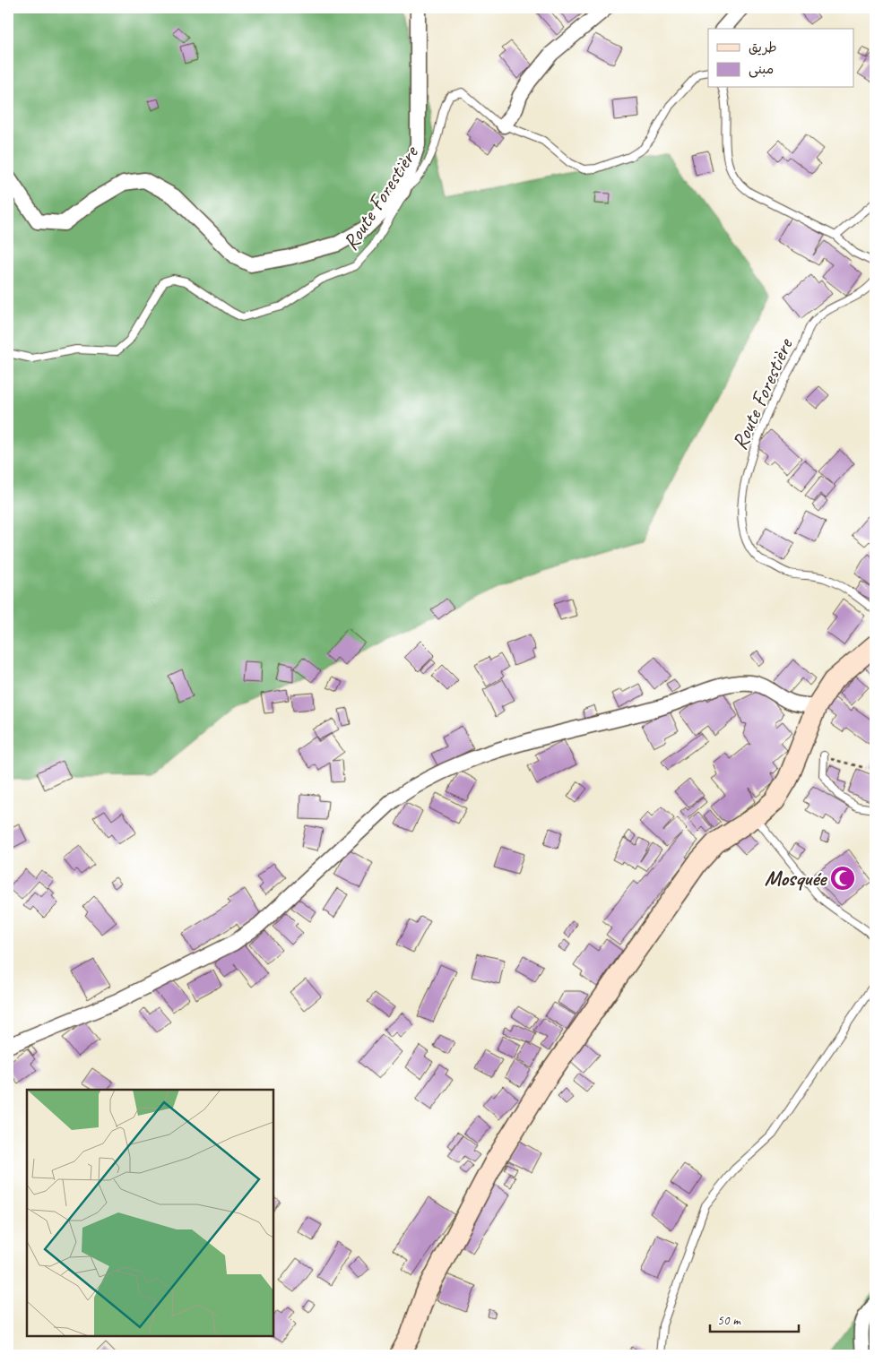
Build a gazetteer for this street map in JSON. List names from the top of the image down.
{
  "streets": {
    "lane": ["Route Forestière"]
  },
  "places": {
    "mosque": ["Mosquée"]
  },
  "legend": ["طريق", "مبنى"],
  "scale_bar": "50 m"
}
